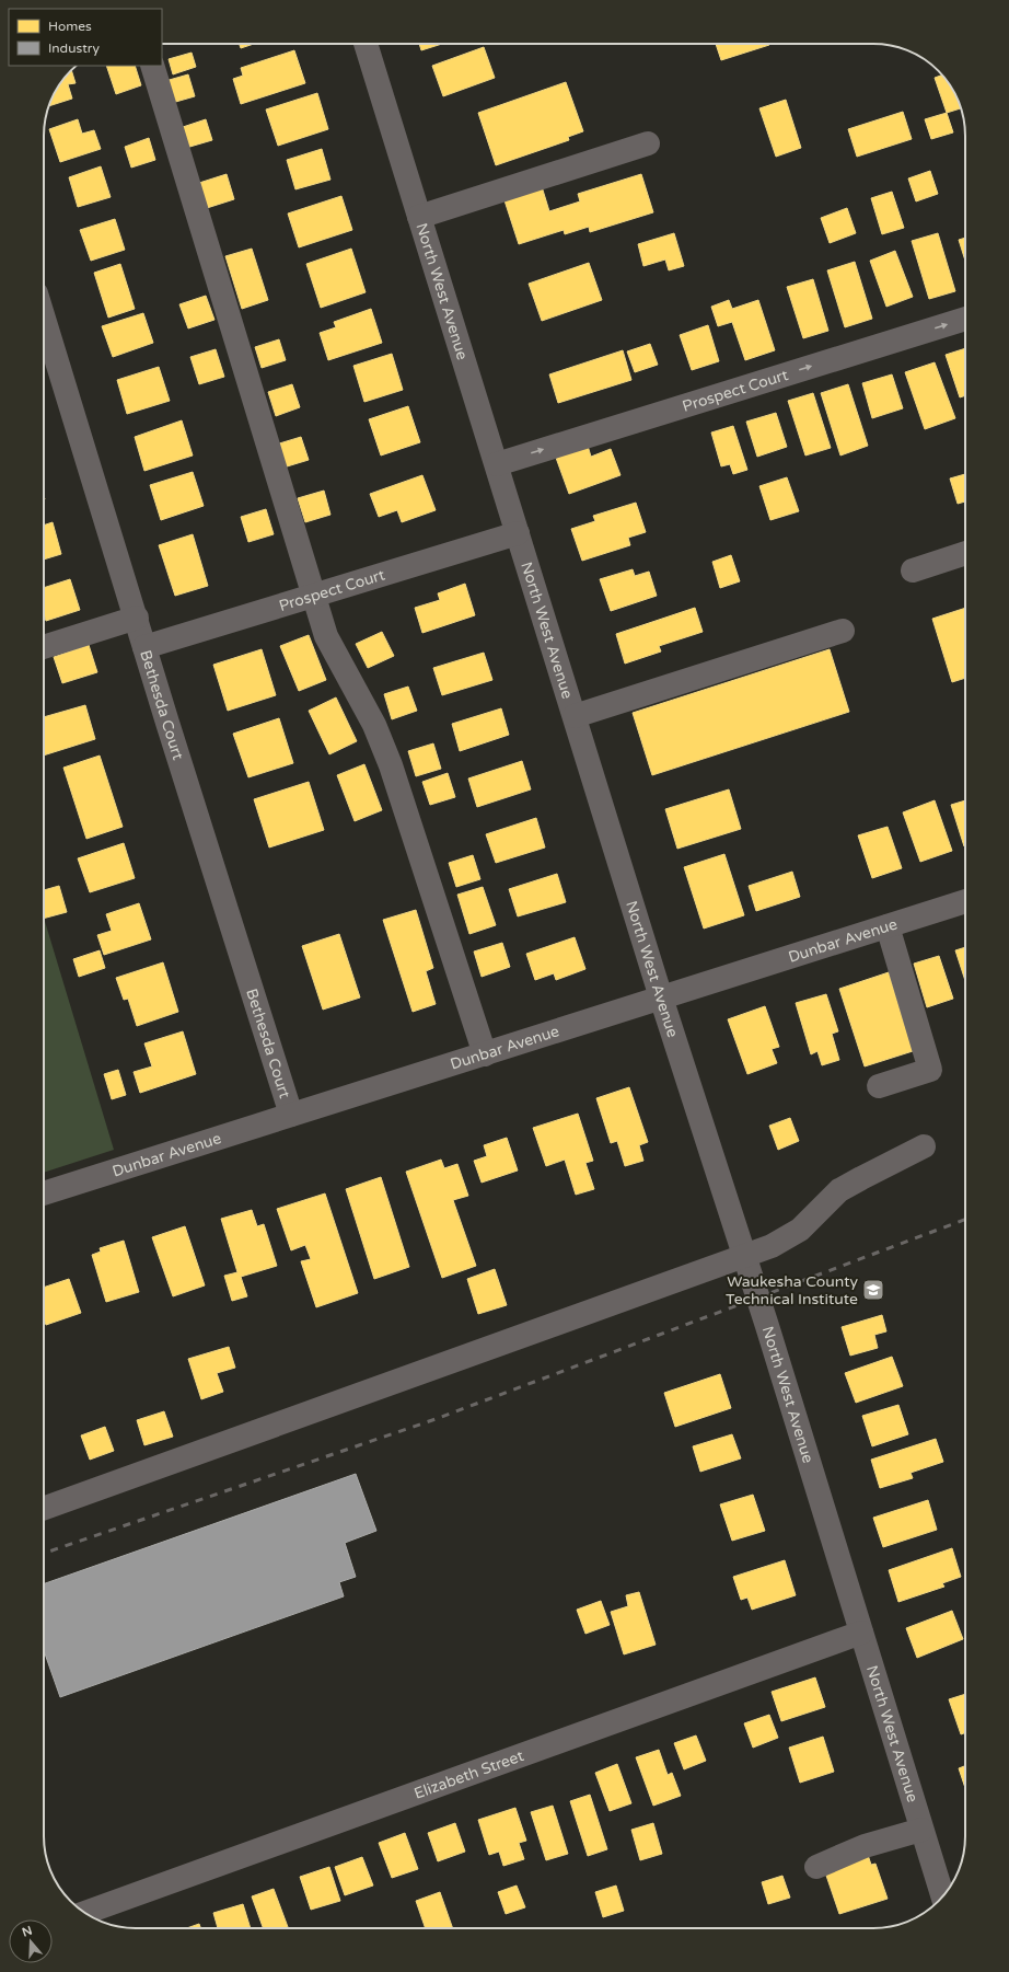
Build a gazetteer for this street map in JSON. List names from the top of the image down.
{
  "streets": {
    "street": [
      "North West Avenue",
      "Prospect Court",
      "Bethesda Court",
      "Dunbar Avenue",
      "Elizabeth Street"
    ]
  },
  "crossings": [
    ["North West Avenue", "Prospect Court"],
    ["North West Avenue", "Dunbar Avenue"],
    ["North West Avenue", "Elizabeth Street"],
    ["Prospect Court", "Bethesda Court"],
    ["Bethesda Court", "Dunbar Avenue"]
  ],
  "one_way": ["Prospect Court"],
  "places": {
    "school or university": ["Waukesha County Technical Institute"]
  },
  "legend": ["Homes", "Industry"],
  "north": "top"
}
